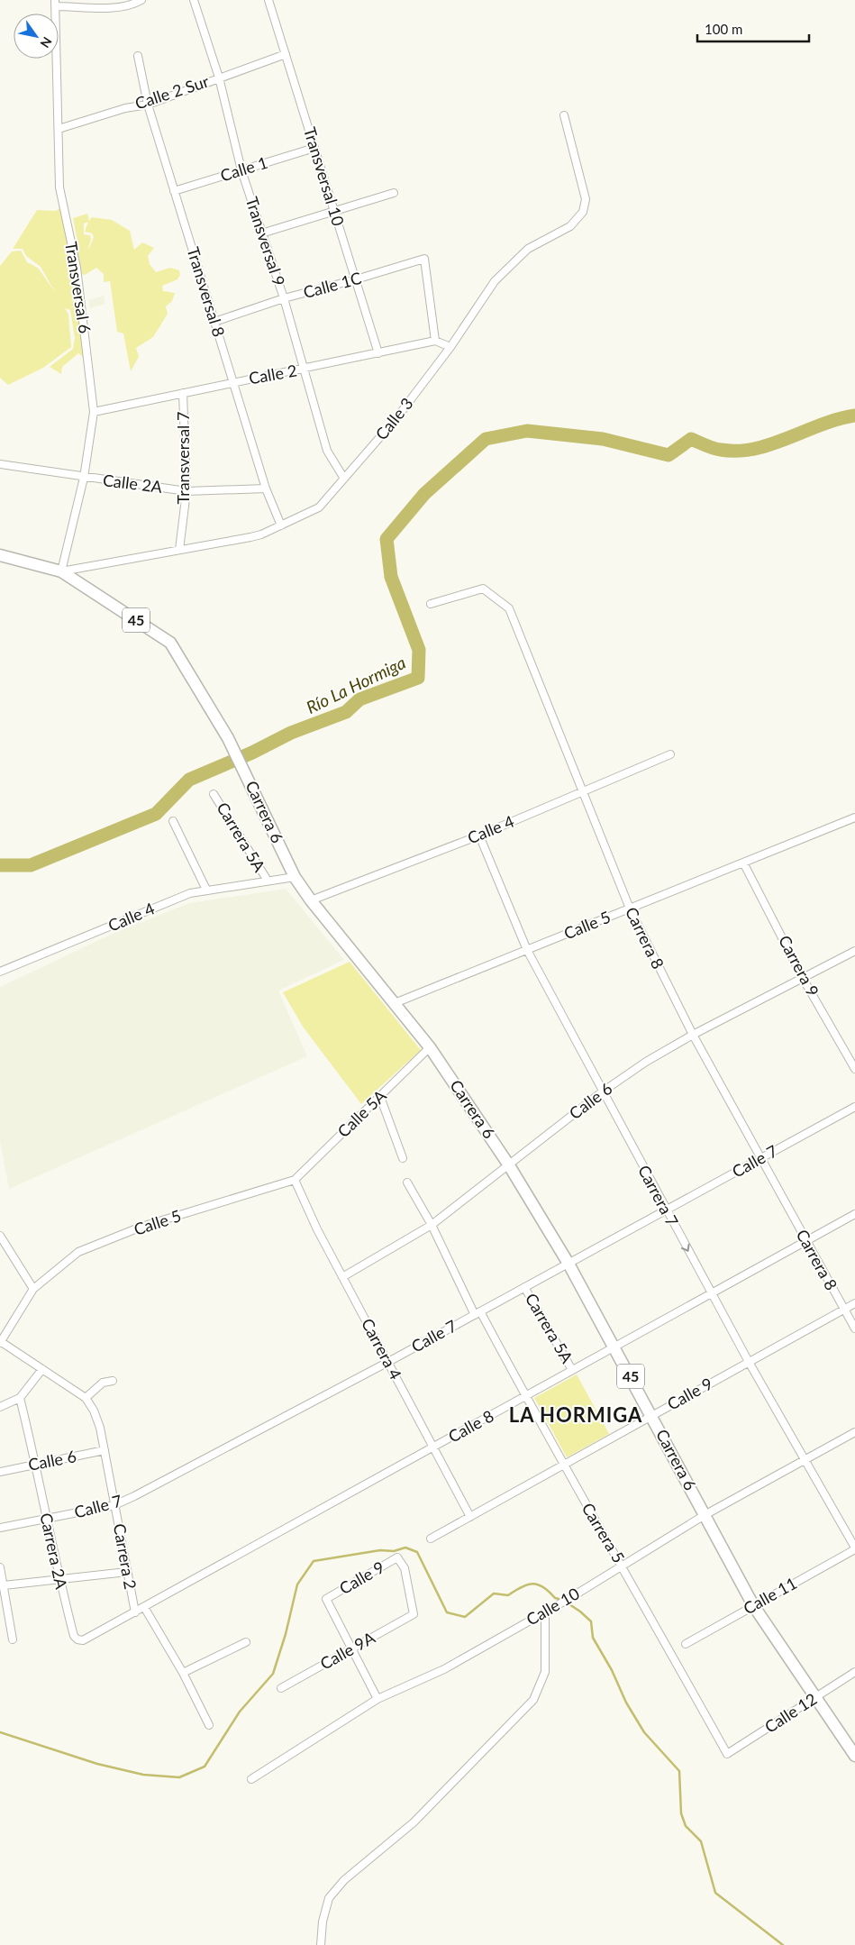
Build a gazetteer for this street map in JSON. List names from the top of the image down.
{
  "streets": {
    "main road": ["45", "Carrera 6"],
    "street": [
      "Calle 2 Sur",
      "Calle 1",
      "Transversal 10",
      "Transversal 9",
      "Calle 1C",
      "Transversal 6",
      "Transversal 8",
      "Calle 2",
      "Calle 3",
      "Transversal 7",
      "Calle 2A",
      "Calle 4",
      "Carrera 5A",
      "Calle 5",
      "Carrera 8",
      "Carrera 9",
      "Calle 6",
      "Calle 5A",
      "Calle 7",
      "Carrera 7",
      "Carrera 4",
      "Calle 9",
      "Calle 8",
      "Carrera 5",
      "Carrera 2A",
      "Carrera 2",
      "Calle 11",
      "Calle 10",
      "Calle 9A",
      "Calle 12"
    ]
  },
  "crossings": [
    ["Calle 2 Sur", "Transversal 10"],
    ["Calle 2 Sur", "Transversal 9"],
    ["Calle 2 Sur", "Transversal 6"],
    ["Calle 2 Sur", "Transversal 8"],
    ["Calle 1", "Transversal 10"],
    ["Calle 1", "Transversal 9"],
    ["Calle 1", "Transversal 8"],
    ["Transversal 10", "Calle 1C"],
    ["Transversal 10", "Calle 2"],
    ["Transversal 9", "Calle 1C"],
    ["Transversal 9", "Calle 2"],
    ["Transversal 9", "Calle 3"],
    ["Calle 1C", "Transversal 8"],
    ["Calle 1C", "Calle 2"],
    ["Transversal 6", "Calle 2"],
    ["Transversal 6", "Calle 3"],
    ["Transversal 6", "Calle 2A"],
    ["Transversal 6", "Carrera 6"],
    ["Transversal 8", "Calle 2"],
    ["Transversal 8", "Calle 3"],
    ["Transversal 8", "Calle 2A"],
    ["Calle 2", "Transversal 7"],
    ["Calle 3", "Transversal 7"],
    ["Calle 3", "Carrera 6"],
    ["Transversal 7", "Calle 2A"],
    ["Carrera 6", "Calle 4"],
    ["Carrera 6", "Calle 5"],
    ["Carrera 6", "Calle 6"],
    ["Carrera 6", "Calle 5A"],
    ["Carrera 6", "Calle 7"],
    ["Carrera 6", "Calle 9"],
    ["Carrera 6", "Calle 8"],
    ["Carrera 6", "Calle 11"],
    ["Carrera 6", "Calle 10"],
    ["Carrera 6", "Calle 12"],
    ["Calle 4", "Carrera 5A"],
    ["Calle 4", "Carrera 8"],
    ["Calle 4", "Carrera 7"],
    ["Carrera 5A", "Calle 7"],
    ["Carrera 5A", "Calle 8"],
    ["Calle 5", "Carrera 8"],
    ["Calle 5", "Carrera 9"],
    ["Calle 5", "Calle 5A"],
    ["Calle 5", "Carrera 7"],
    ["Calle 5", "Carrera 4"],
    ["Carrera 8", "Calle 6"],
    ["Carrera 8", "Calle 7"],
    ["Carrera 8", "Calle 9"],
    ["Carrera 8", "Calle 8"],
    ["Carrera 9", "Calle 6"],
    ["Calle 6", "Carrera 7"],
    ["Calle 6", "Carrera 4"],
    ["Calle 6", "Carrera 5"],
    ["Calle 6", "Carrera 2A"],
    ["Calle 6", "Carrera 2"],
    ["Calle 5A", "Carrera 4"],
    ["Calle 7", "Carrera 7"],
    ["Calle 7", "Carrera 4"],
    ["Calle 7", "Carrera 5"],
    ["Calle 7", "Carrera 2A"],
    ["Calle 7", "Carrera 2"],
    ["Carrera 7", "Calle 9"],
    ["Carrera 7", "Calle 8"],
    ["Carrera 7", "Calle 11"],
    ["Carrera 7", "Calle 10"],
    ["Carrera 4", "Calle 9"],
    ["Carrera 4", "Calle 8"],
    ["Calle 9", "Carrera 5"],
    ["Calle 9", "Calle 9A"],
    ["Calle 8", "Carrera 5"],
    ["Calle 8", "Carrera 2A"],
    ["Calle 8", "Carrera 2"],
    ["Carrera 5", "Calle 10"],
    ["Carrera 5", "Calle 12"],
    ["Carrera 2A", "Carrera 2"]
  ],
  "districts": ["LA HORMIGA"],
  "water": ["Río La Hormiga"],
  "scale_bar": "100 m",
  "north": "bottom right"
}
